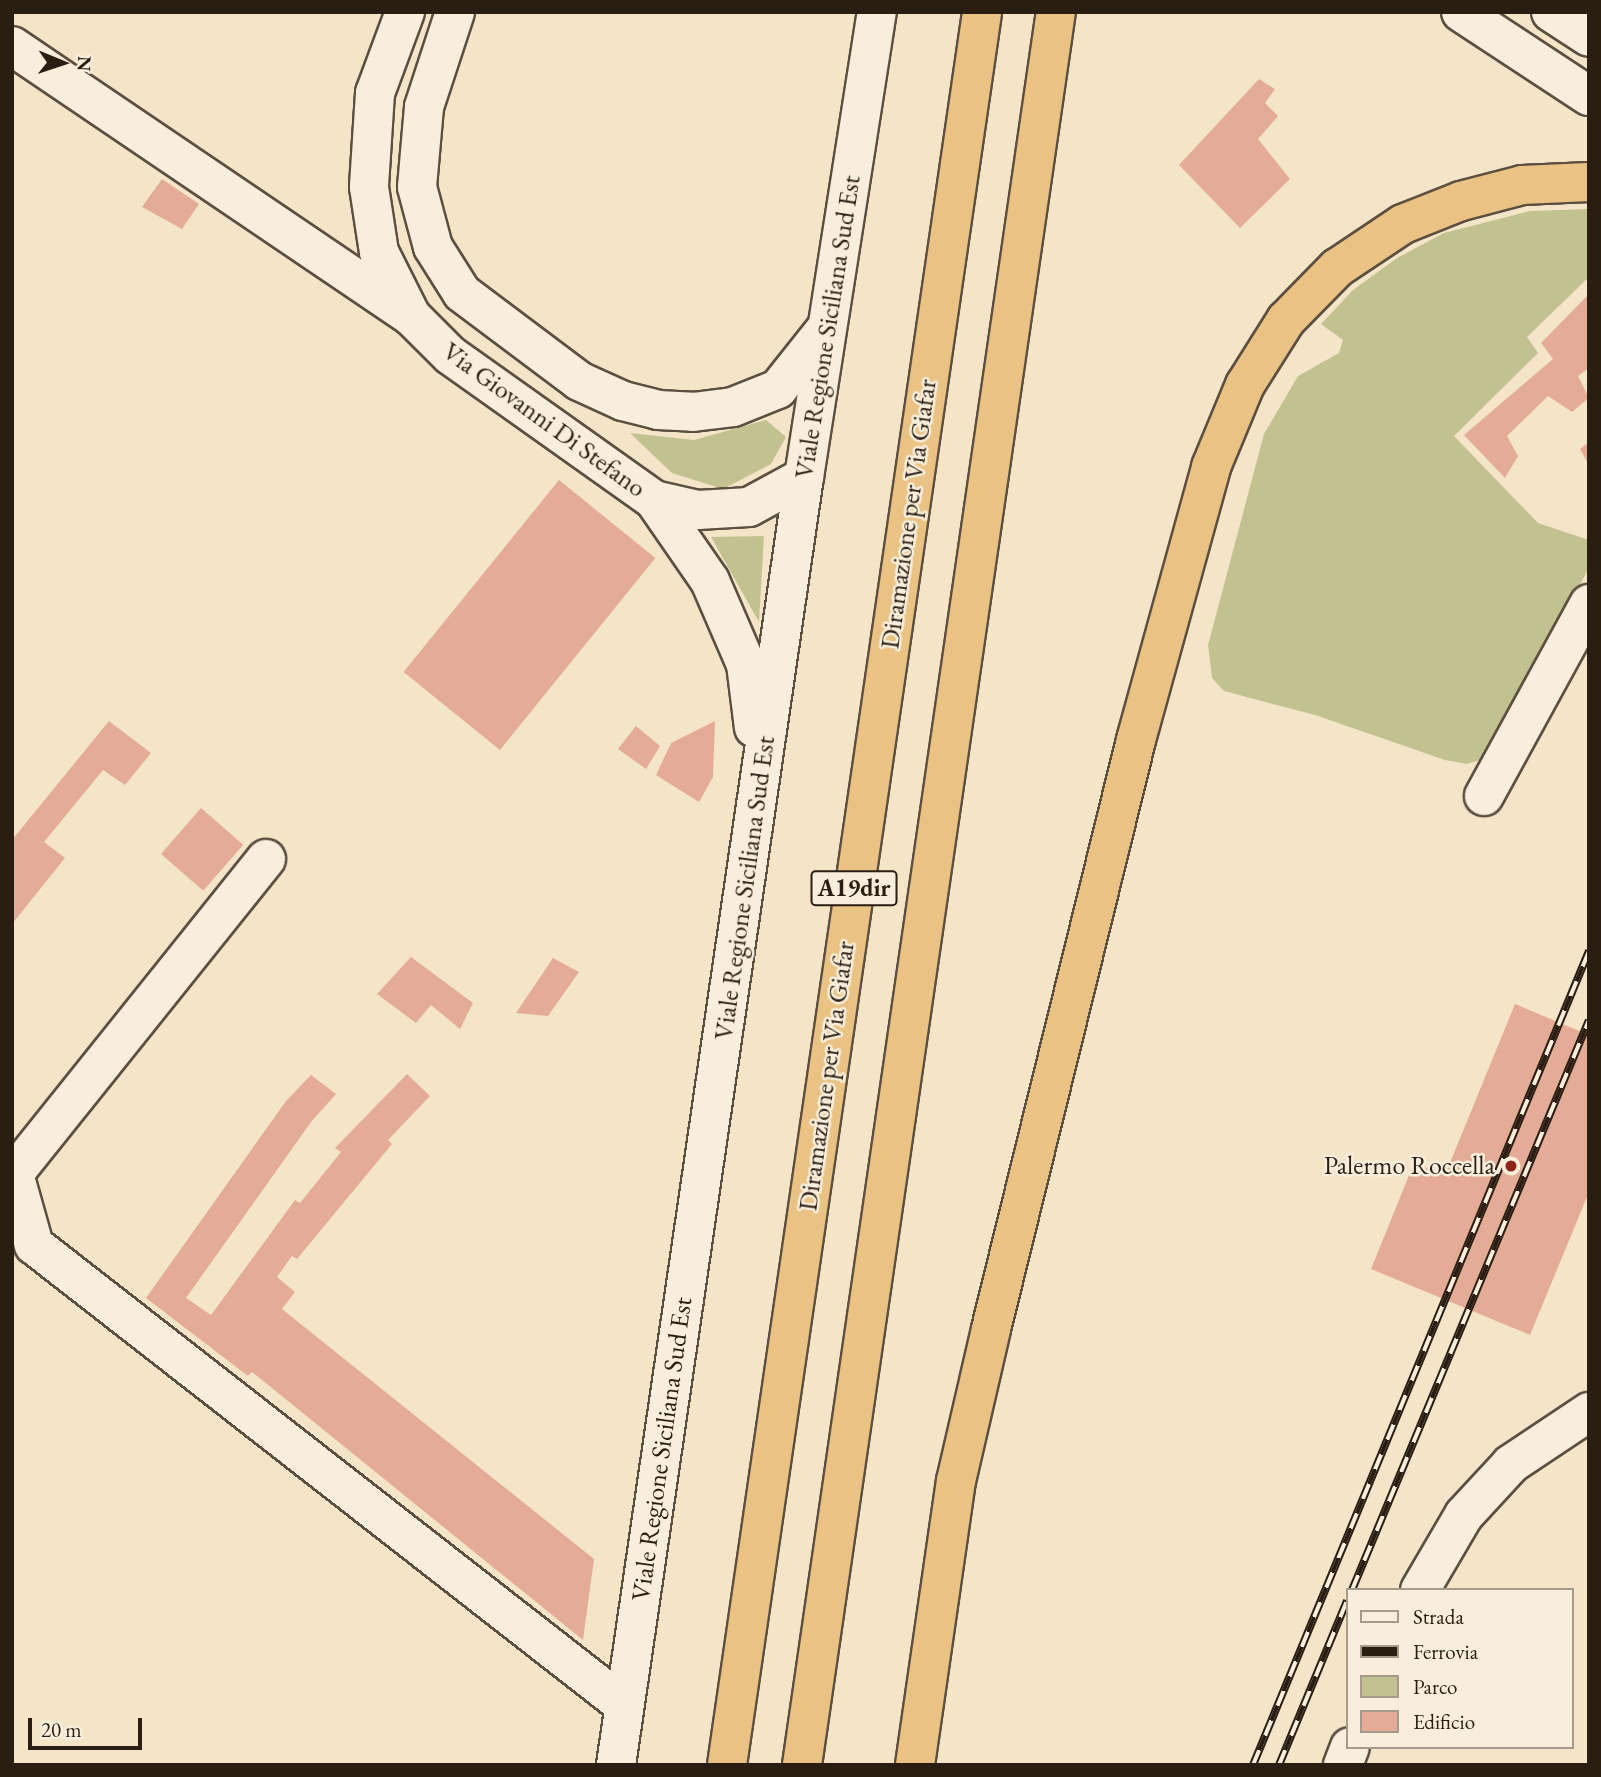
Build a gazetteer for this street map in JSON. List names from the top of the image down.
{
  "streets": {
    "highway": ["Diramazione per Via Giafar", "A19dir"],
    "street": ["Viale Regione Siciliana Sud Est", "Via Giovanni Di Stefano"]
  },
  "crossings": [
    ["Viale Regione Siciliana Sud Est", "Via Giovanni Di Stefano"]
  ],
  "places": ["Palermo Roccella"],
  "legend": [
    "Strada",
    "Ferrovia",
    "Parco",
    "Edificio"
  ],
  "scale_bar": "20 m",
  "north": "right"
}
